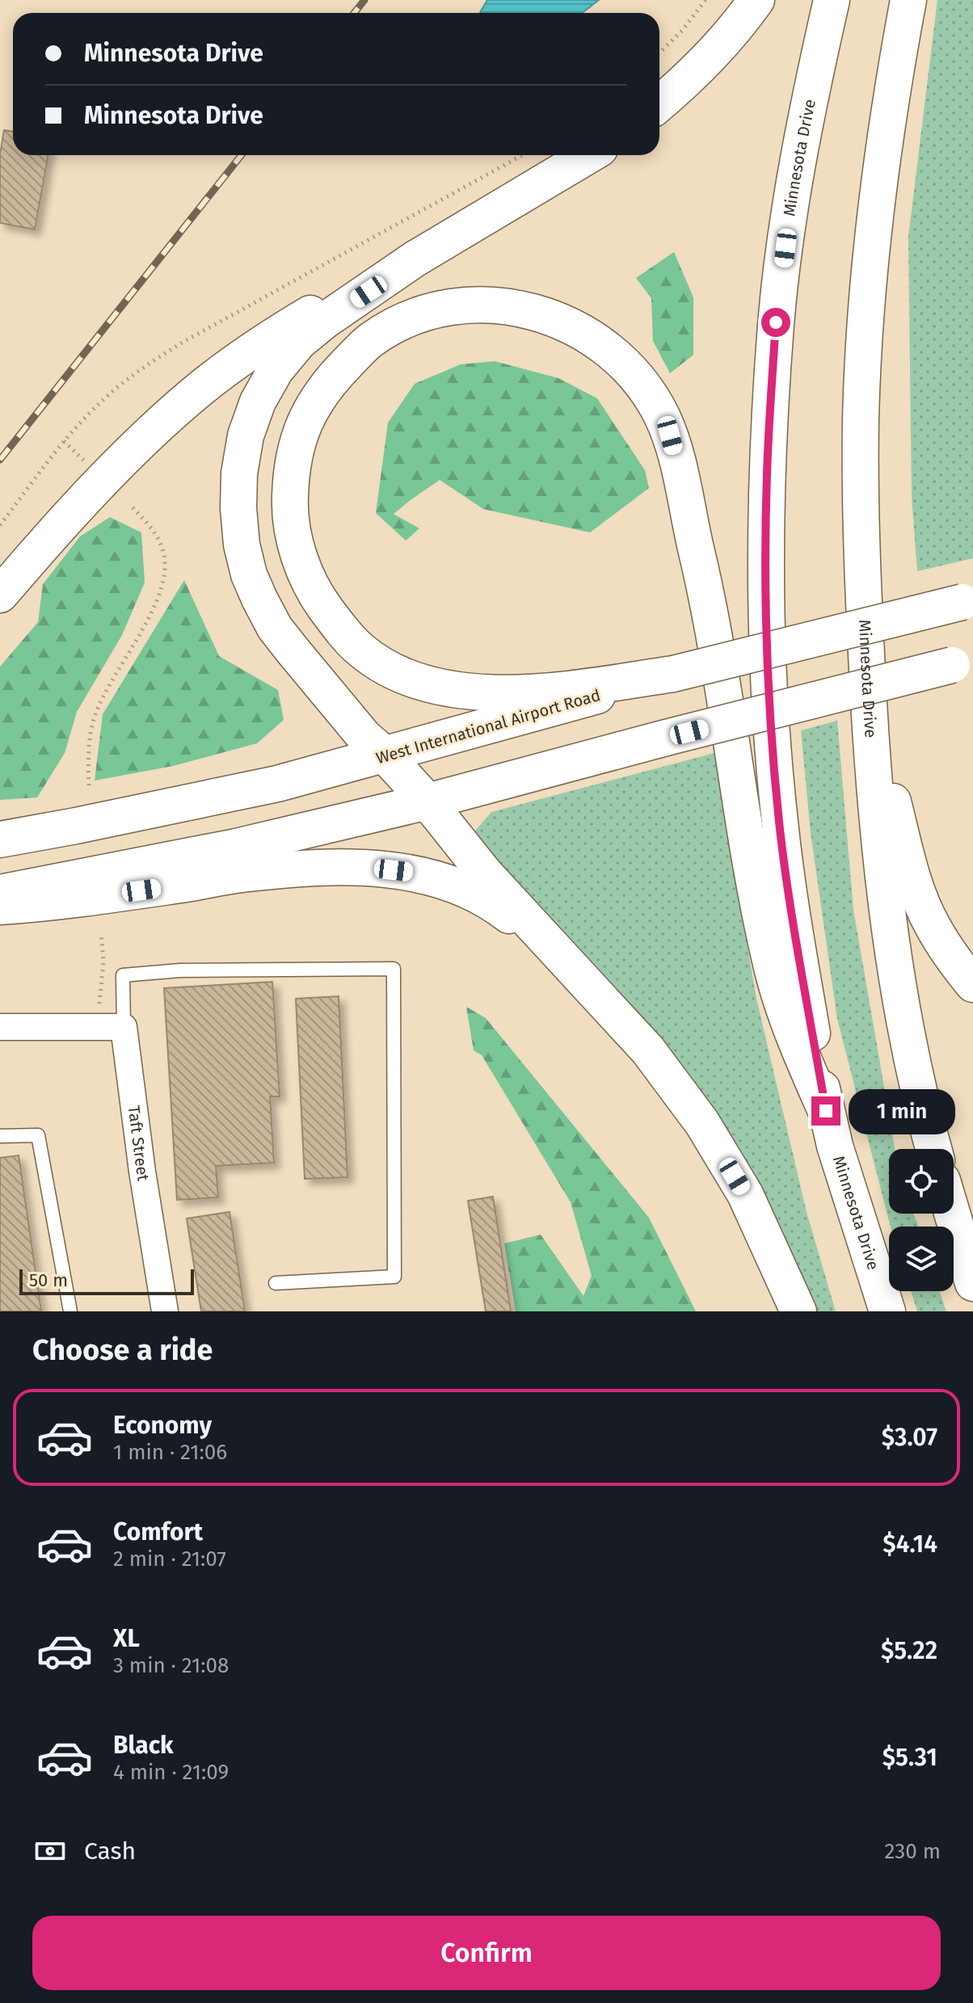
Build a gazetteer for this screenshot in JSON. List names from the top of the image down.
{
  "streets": {
    "main road": ["Minnesota Drive", "West International Airport Road"],
    "street": ["Taft Street"]
  },
  "scale_bar": "50 m",
  "page": {
    "banner": ["Minnesota Drive", "Minnesota Drive"],
    "bubble": "1 min",
    "scale": "50 m",
    "heading": "Choose a ride",
    "list": [
      {
        "name": "Economy",
        "note": "1 min · 21:06",
        "value": "$3.07"
      },
      {
        "name": "Comfort",
        "note": "2 min · 21:07",
        "value": "$4.14"
      },
      {
        "name": "XL",
        "note": "3 min · 21:08",
        "value": "$5.22"
      },
      {
        "name": "Black",
        "note": "4 min · 21:09",
        "value": "$5.31"
      }
    ],
    "pay": ["Cash", "230 m"],
    "buttons": "Confirm"
  }
}
